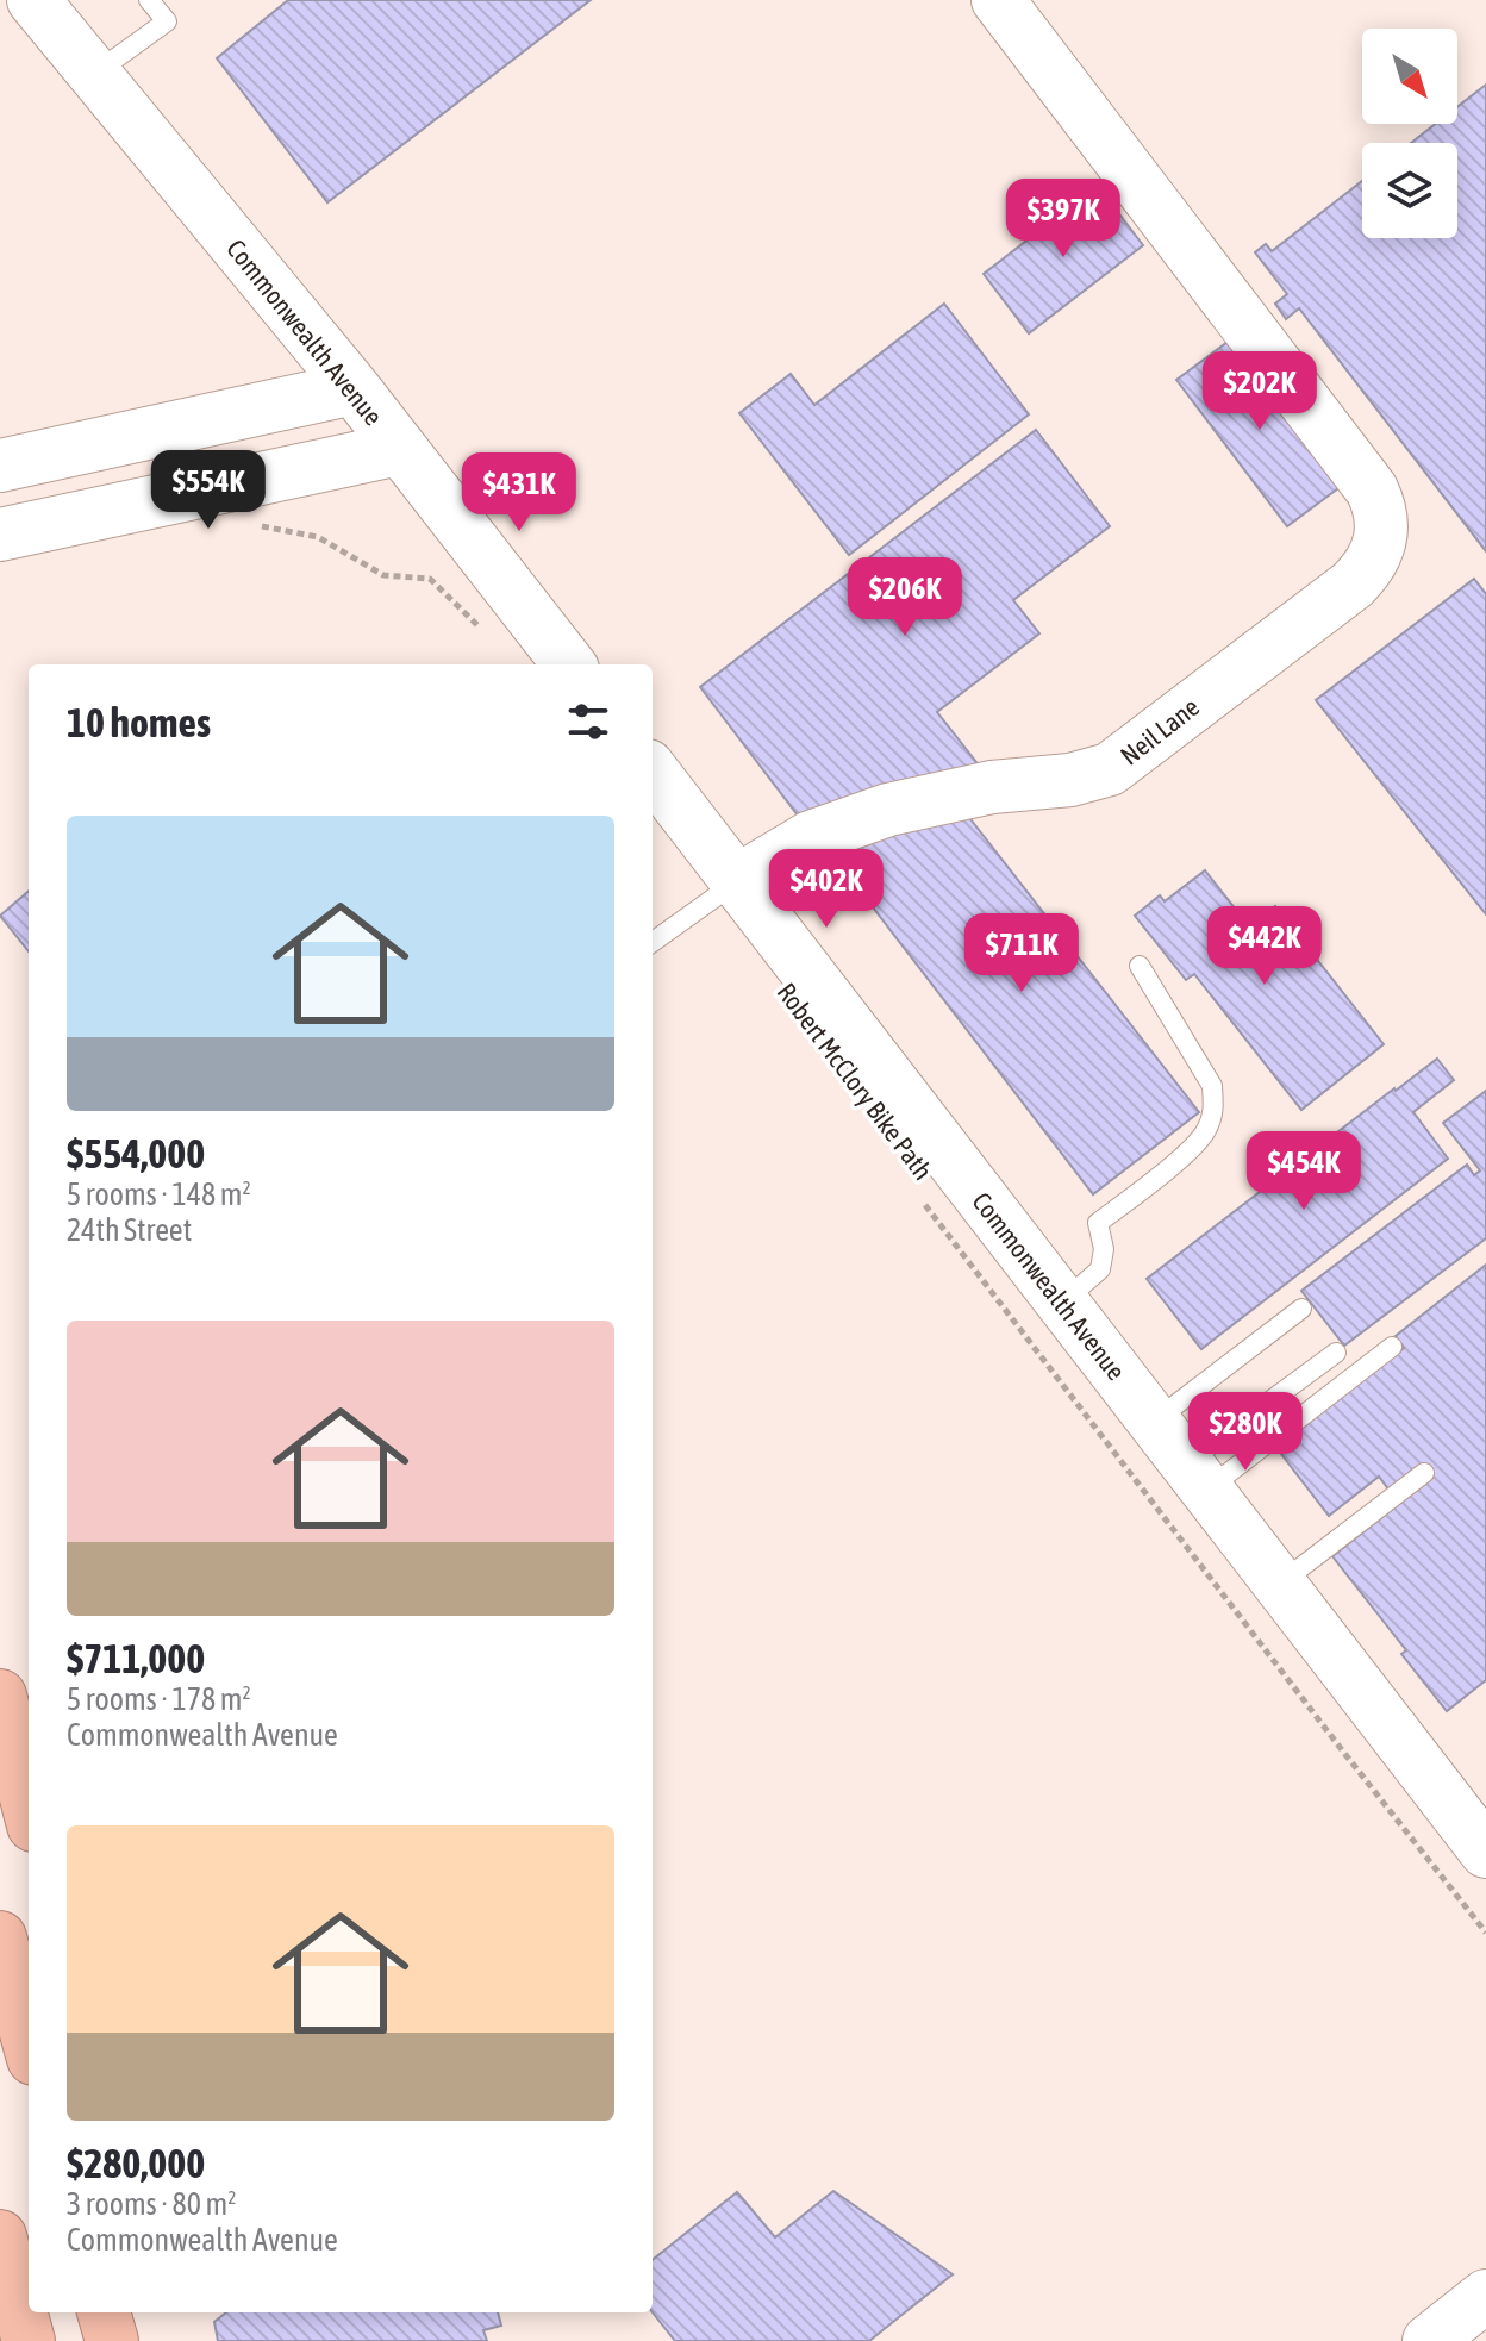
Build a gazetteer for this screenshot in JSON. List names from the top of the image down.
{
  "streets": {
    "street": ["Commonwealth Avenue", "Neil Lane"],
    "path": ["Robert McClory Bike Path"]
  },
  "crossings": [
    ["Commonwealth Avenue", "Neil Lane"]
  ],
  "north": "bottom right",
  "page": {
    "price": [
      "$397K",
      "$202K",
      "$554K",
      "$431K",
      "$206K",
      "$402K",
      "$442K",
      "$711K",
      "$454K",
      "$280K"
    ],
    "heading": "10 homes",
    "list": [
      {
        "name": "$554,000",
        "note": "5 rooms · 148 m² · 24th Street"
      },
      {
        "name": "$711,000",
        "note": "5 rooms · 178 m² · Commonwealth Avenue"
      },
      {
        "name": "$280,000",
        "note": "3 rooms · 80 m² · Commonwealth Avenue"
      }
    ]
  }
}
